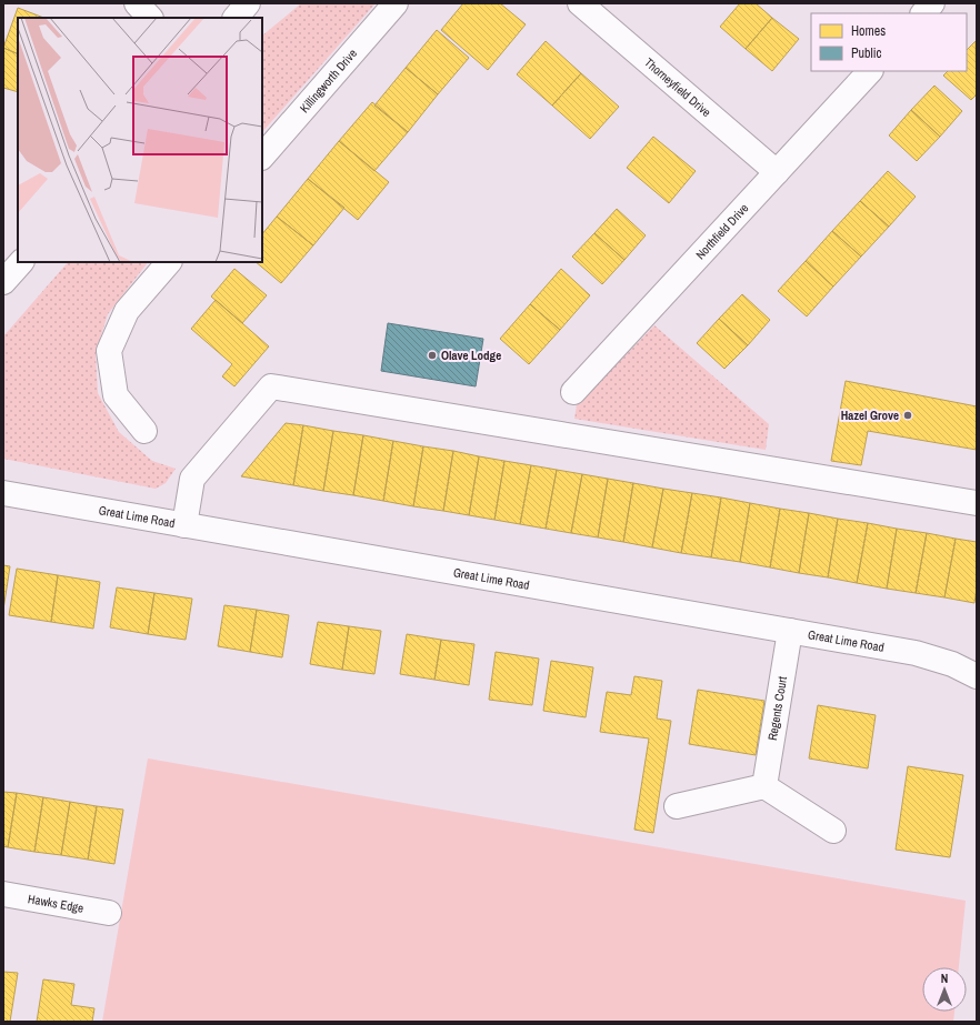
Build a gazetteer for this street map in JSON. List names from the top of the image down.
{
  "streets": {
    "main road": [
      "Killingworth Drive",
      "Thorneyfield Drive",
      "Northfield Drive",
      "Great Lime Road",
      "Regents Court",
      "Hawks Edge"
    ]
  },
  "crossings": [
    ["Thorneyfield Drive", "Northfield Drive"],
    ["Great Lime Road", "Regents Court"]
  ],
  "places": ["Olave Lodge", "Hazel Grove"],
  "legend": ["Homes", "Public"],
  "north": "top"
}
